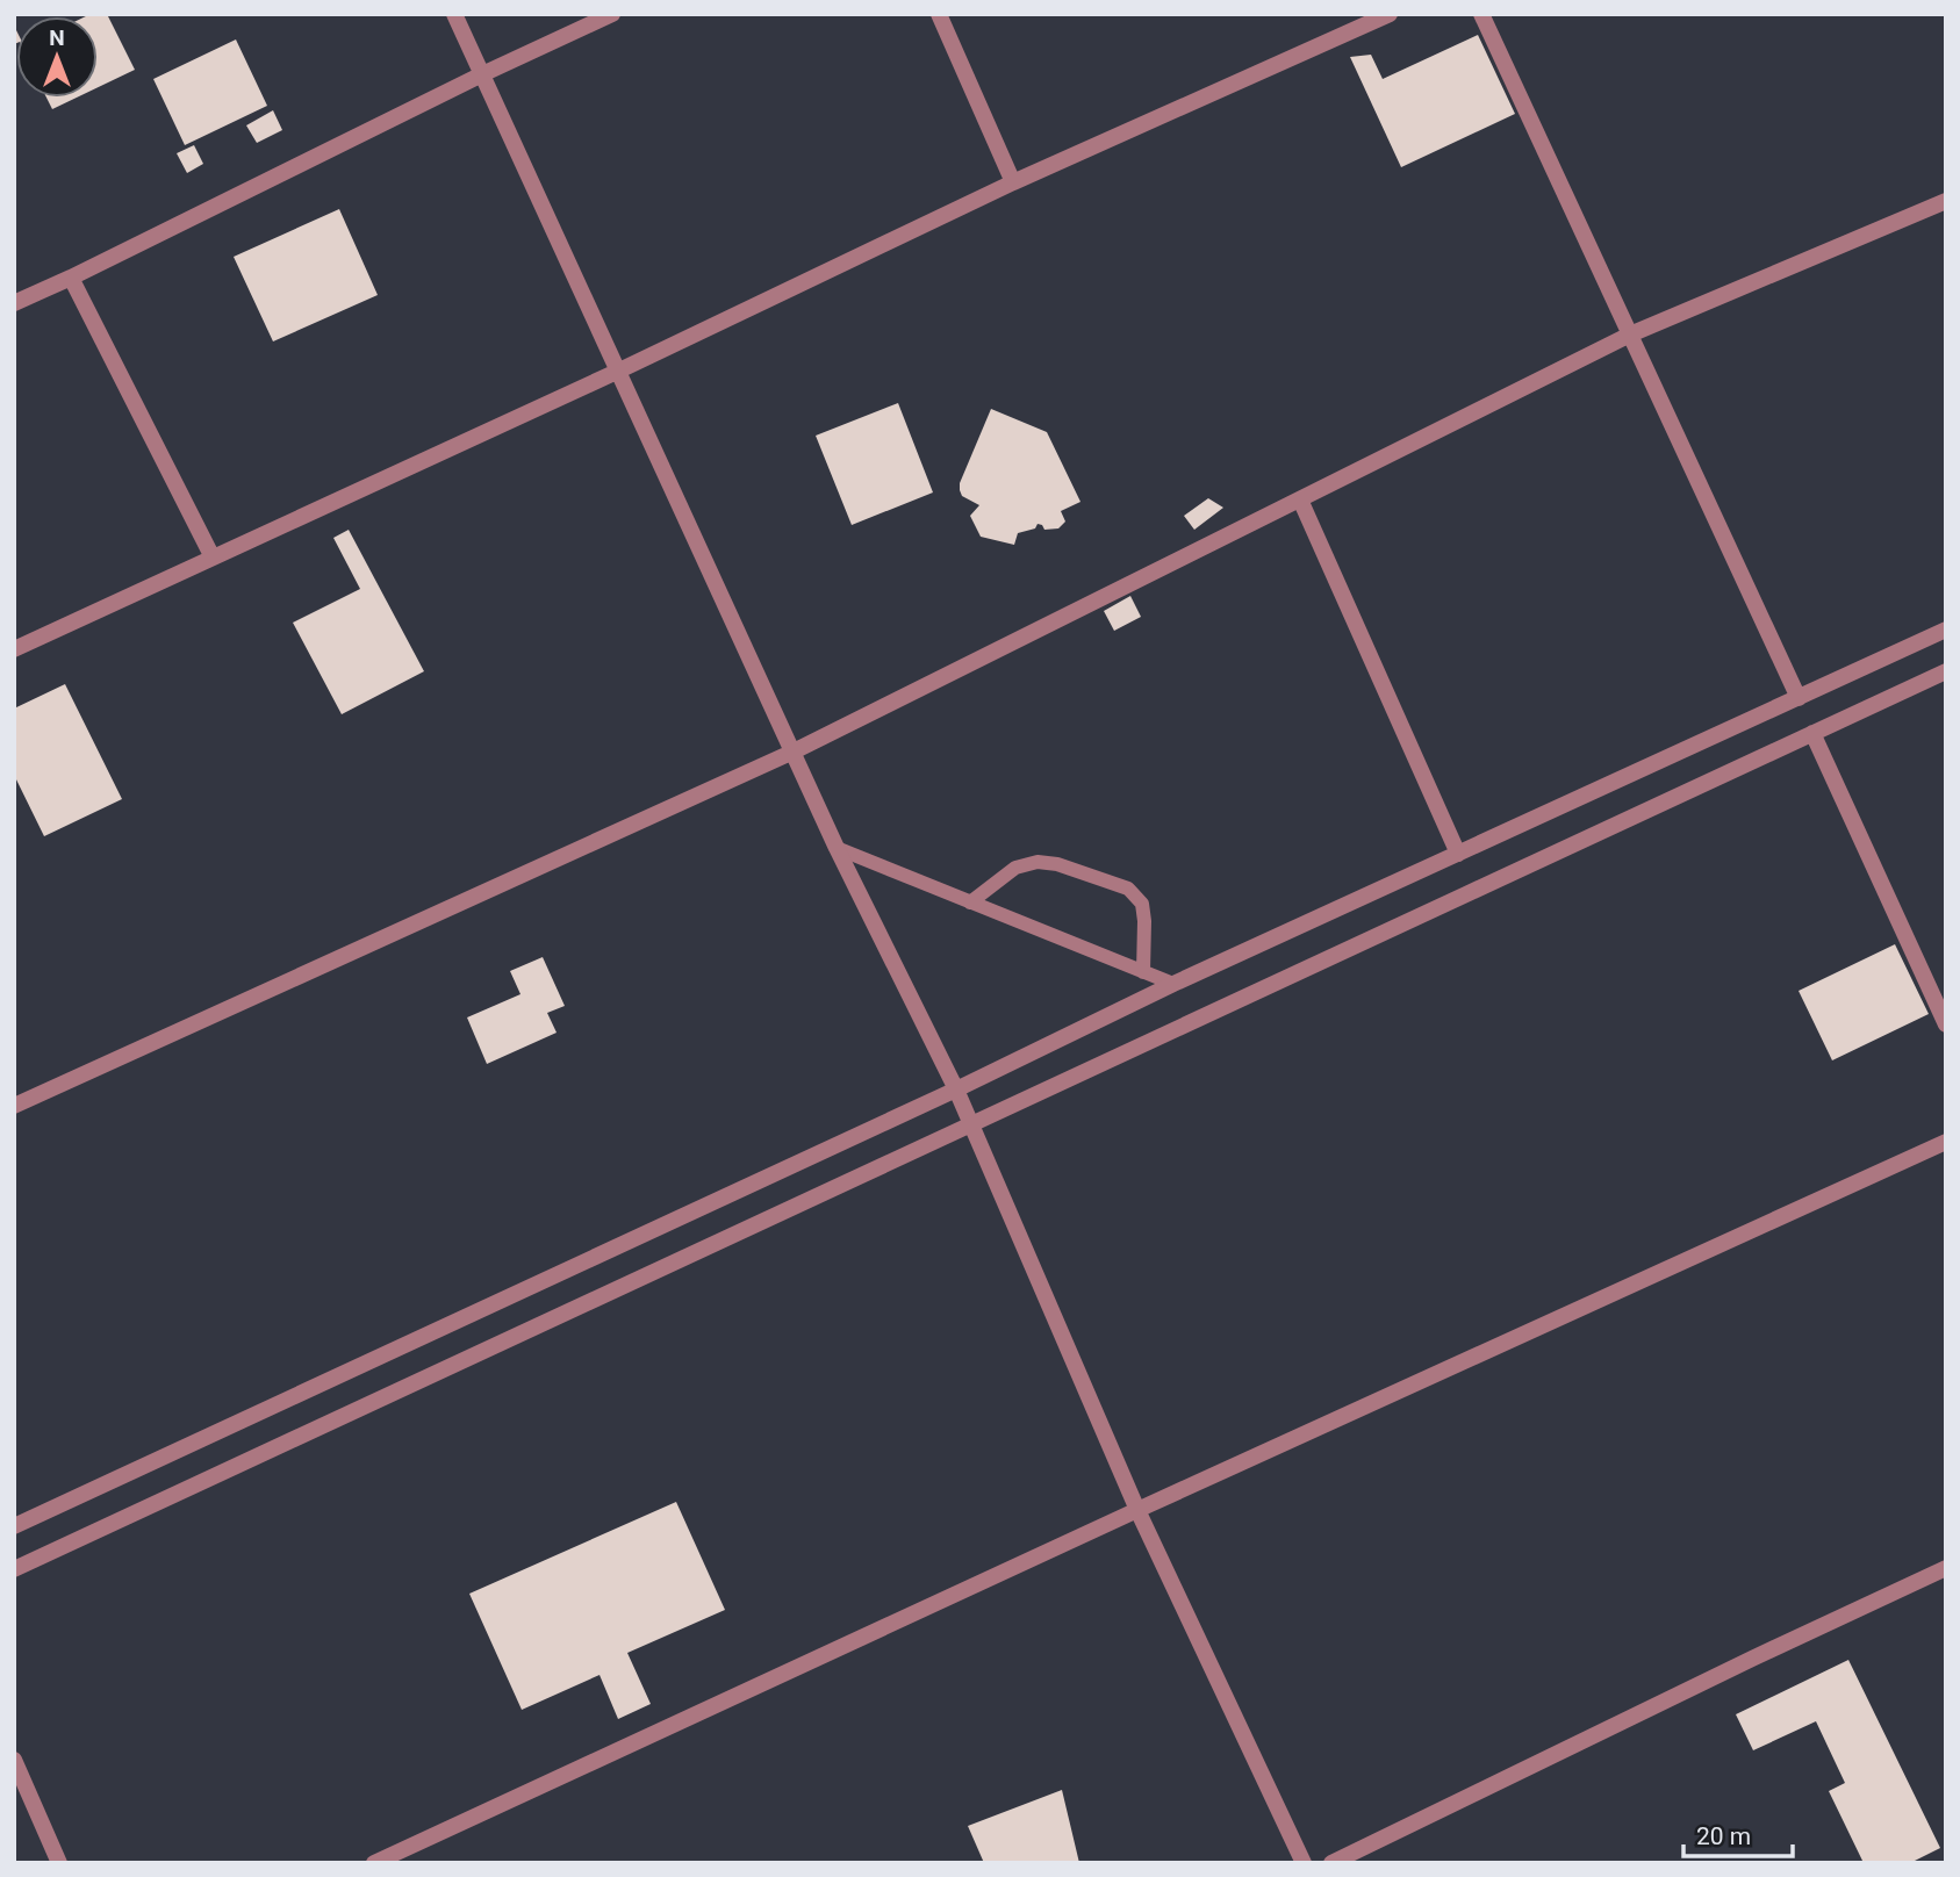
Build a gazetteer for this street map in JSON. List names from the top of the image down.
{
  "scale_bar": "20 m",
  "north": "top"
}
